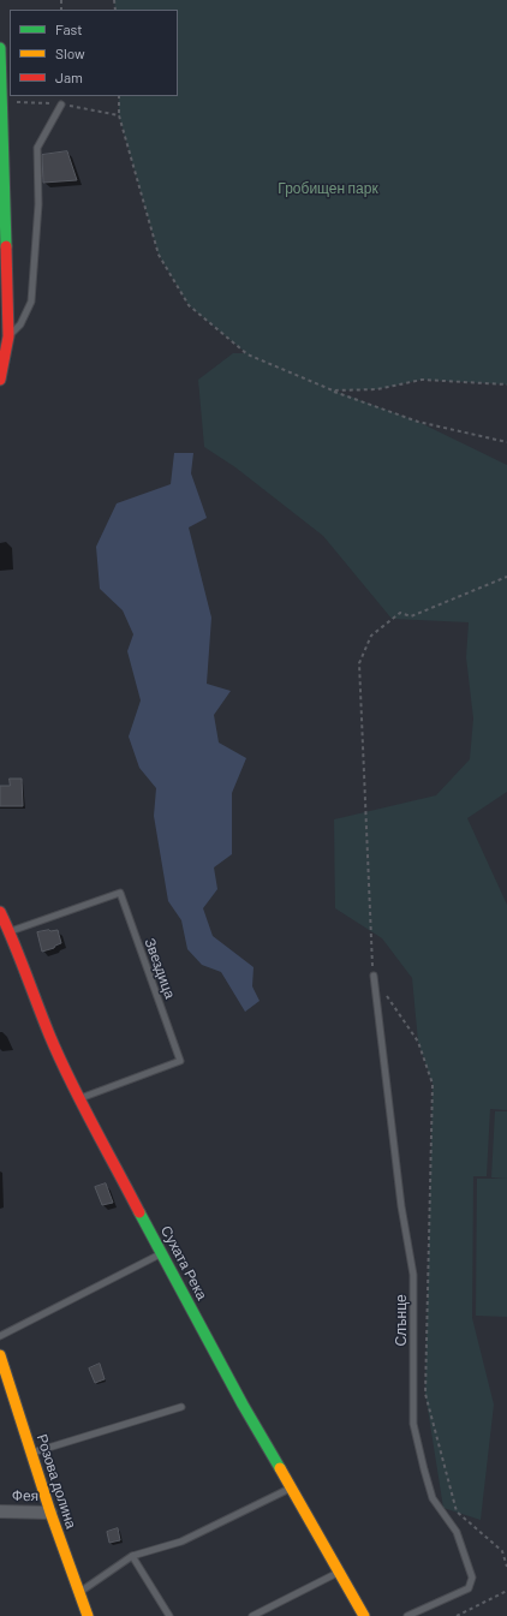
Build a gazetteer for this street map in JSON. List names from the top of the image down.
{
  "streets": {
    "street": ["Сухата Река", "Розова долина", "Фея"],
    "lane": ["Звездица", "Слънце"]
  },
  "crossings": [
    ["Звездица", "Сухата Река"],
    ["Розова долина", "Фея"]
  ],
  "parks": ["Гробищен парк"],
  "legend": ["Fast", "Slow", "Jam"]
}
